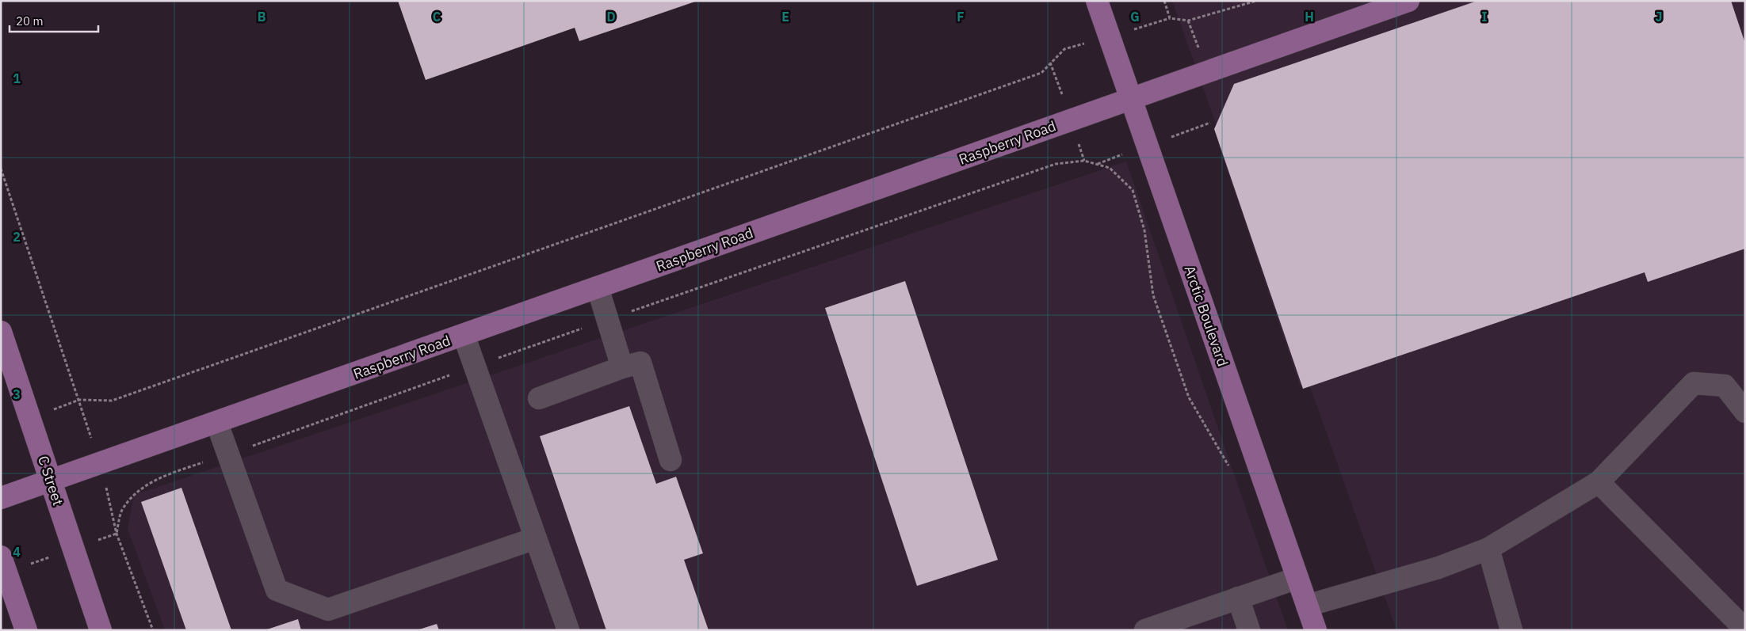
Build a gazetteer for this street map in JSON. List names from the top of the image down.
{
  "streets": {
    "main road": ["Raspberry Road", "Arctic Boulevard", "C Street"]
  },
  "crossings": [
    ["Raspberry Road", "Arctic Boulevard"],
    ["Raspberry Road", "C Street"]
  ],
  "scale_bar": "20 m",
  "grid": {
    "columns": [
      "B",
      "C",
      "D",
      "E",
      "F",
      "G",
      "H",
      "I",
      "J"
    ],
    "rows": [
      "1",
      "2",
      "3",
      "4"
    ]
  }
}
